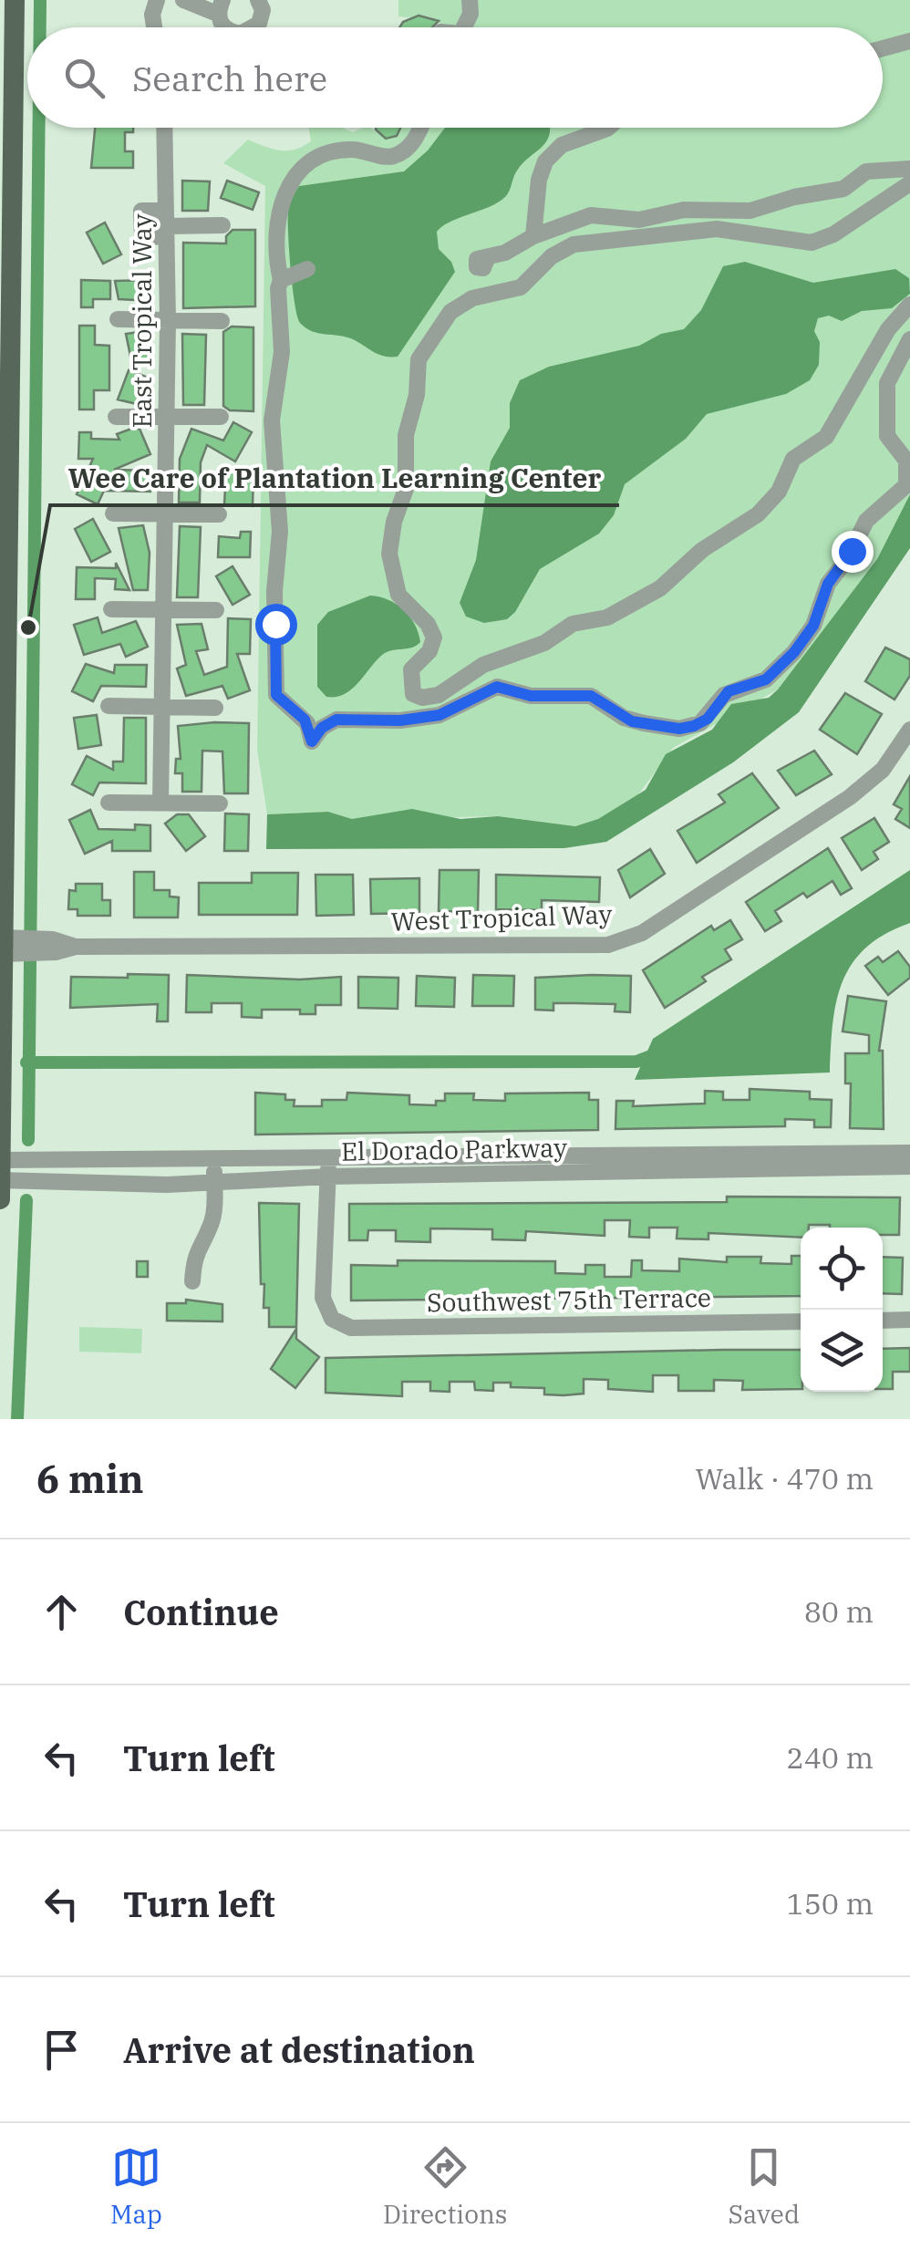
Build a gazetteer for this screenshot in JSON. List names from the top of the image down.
{
  "streets": {
    "street": [
      "East Tropical Way",
      "West Tropical Way",
      "El Dorado Parkway",
      "Southwest 75th Terrace"
    ]
  },
  "crossings": [
    ["El Dorado Parkway", "Southwest 75th Terrace"]
  ],
  "places": ["Wee Care of Plantation Learning Center"],
  "page": {
    "search": "Search here",
    "heading": ["6 min", "Walk · 470 m"],
    "list": [
      ["Continue", "80 m"],
      ["Turn left", "240 m"],
      ["Turn left", "150 m"],
      "Arrive at destination"
    ],
    "nav": ["Map", "Directions", "Saved"]
  }
}
